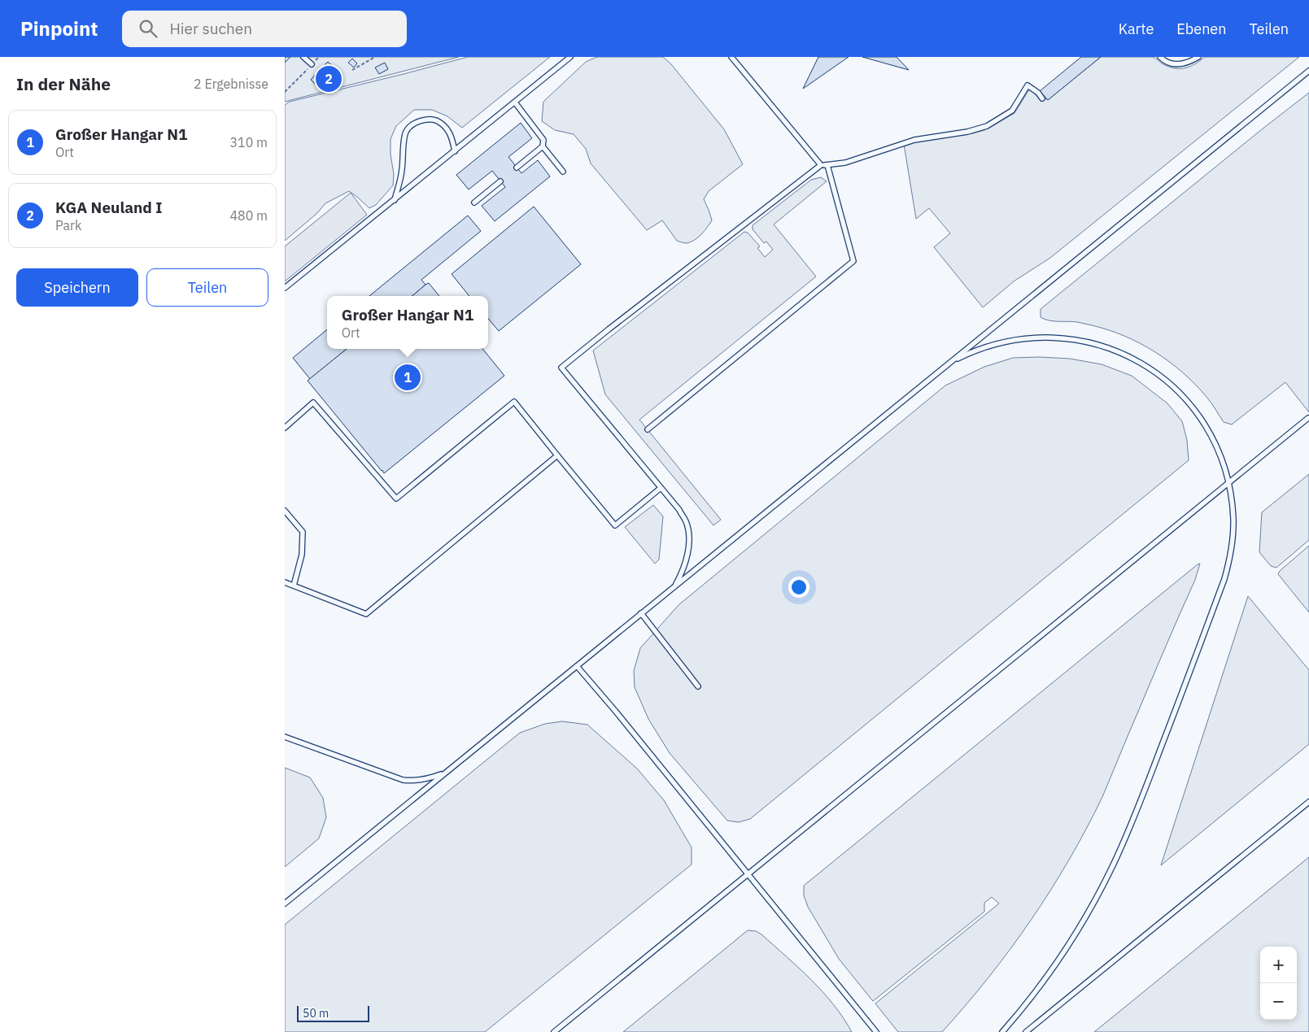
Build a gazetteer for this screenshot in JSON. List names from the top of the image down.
{
  "scale_bar": "50 m",
  "page": {
    "header": "Pinpoint",
    "search": "Hier suchen",
    "nav": ["Karte", "Ebenen", "Teilen"],
    "heading": ["In der Nähe", "2 Ergebnisse"],
    "pins": ["2", "1"],
    "list": [
      {
        "mark": "1",
        "name": "Großer Hangar N1",
        "note": "Ort",
        "value": "310 m"
      },
      {
        "mark": "2",
        "name": "KGA Neuland I",
        "note": "Park",
        "value": "480 m"
      }
    ],
    "buttons": ["Speichern", "Teilen"],
    "popup": ["Großer Hangar N1", "Ort"],
    "map_buttons": ["+", "−"],
    "scale": "50 m"
  }
}
